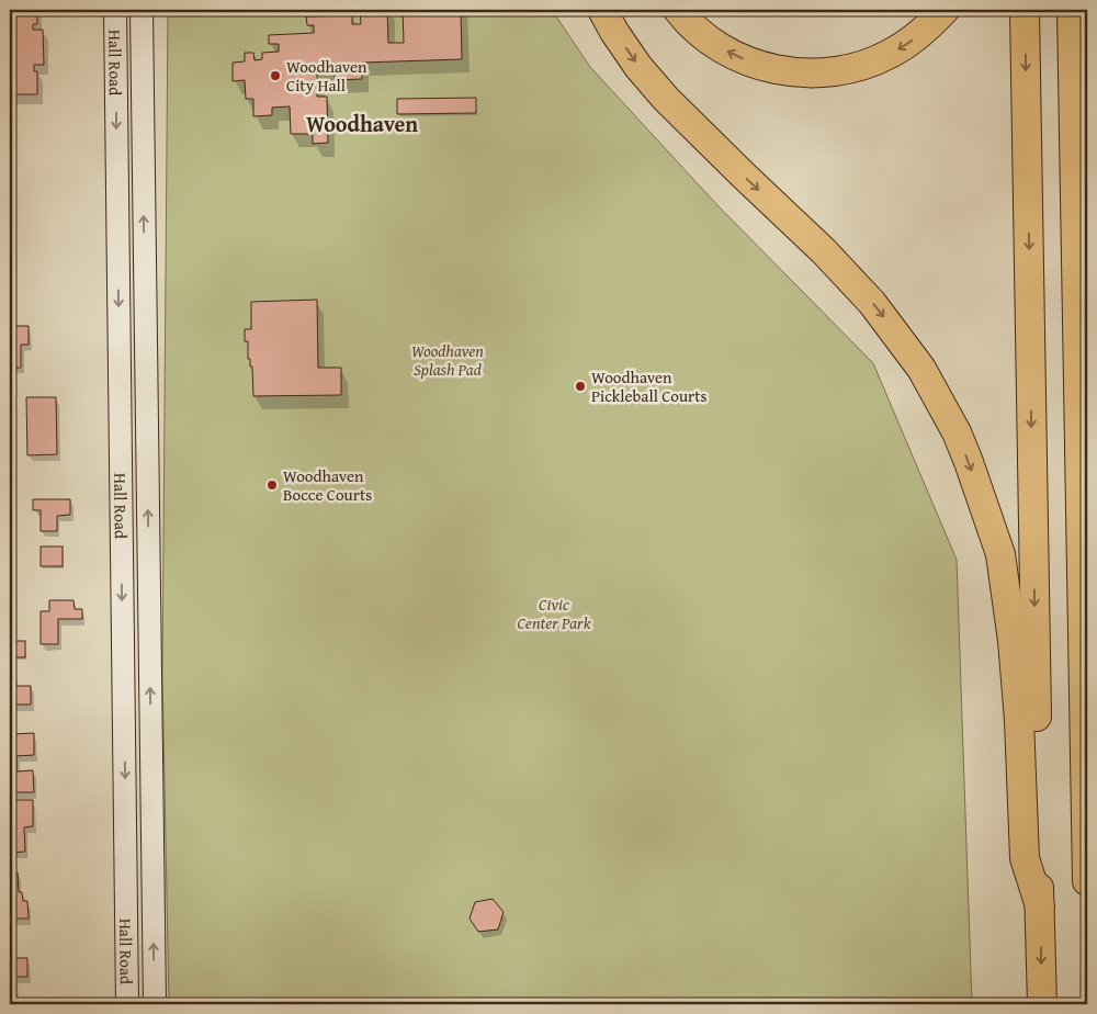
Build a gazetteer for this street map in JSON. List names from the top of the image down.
{
  "streets": {
    "street": ["Hall Road"]
  },
  "districts": ["Woodhaven"],
  "parks": ["Woodhaven Splash Pad", "Civic Center Park"],
  "places": ["Woodhaven City Hall", "Woodhaven Pickleball Courts", "Woodhaven Bocce Courts"]
}
